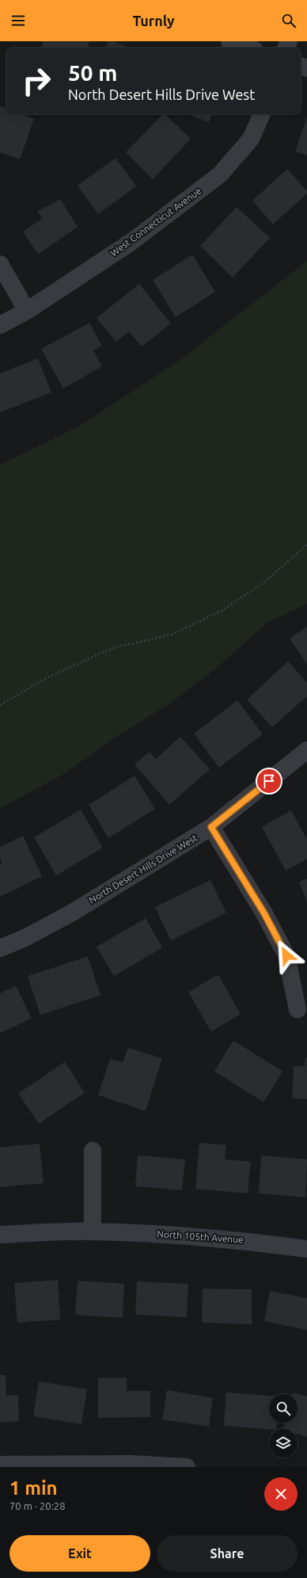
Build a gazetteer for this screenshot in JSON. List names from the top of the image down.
{
  "streets": {
    "street": ["West Connecticut Avenue", "North Desert Hills Drive West", "North 105th Avenue"]
  },
  "page": {
    "header": "Turnly",
    "turn": ["50 m", "North Desert Hills Drive West"],
    "heading": ["1 min", "70 m · 20:28"],
    "buttons": ["Exit", "Share"]
  }
}
